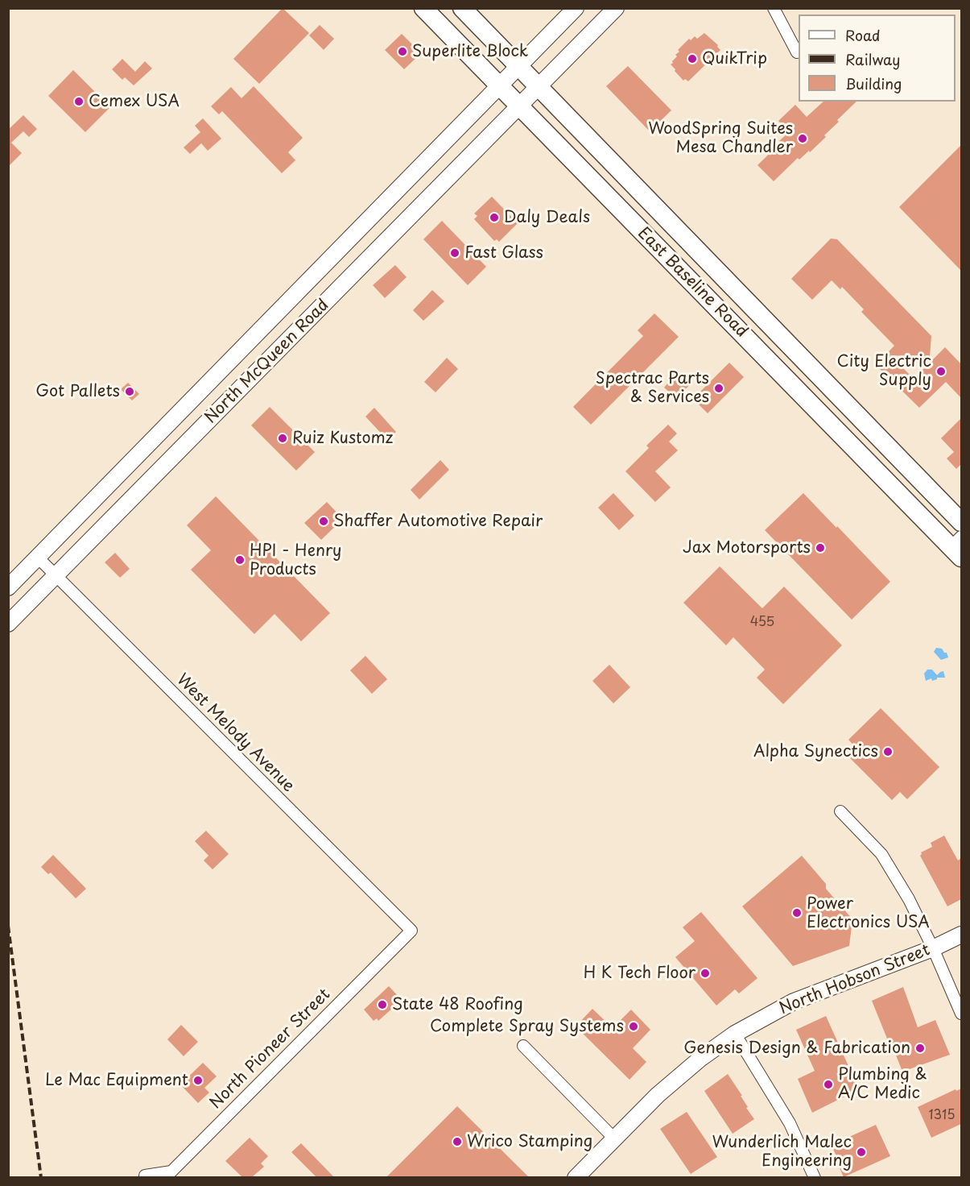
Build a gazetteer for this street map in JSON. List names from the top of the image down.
{
  "streets": {
    "main road": ["East Baseline Road", "North McQueen Road", "North Hobson Street"],
    "street": ["West Melody Avenue", "North Pioneer Street"]
  },
  "crossings": [
    ["East Baseline Road", "North McQueen Road"],
    ["North McQueen Road", "West Melody Avenue"],
    ["West Melody Avenue", "North Pioneer Street"]
  ],
  "places": [
    "Superlite Block",
    "QuikTrip",
    "Cemex USA",
    "WoodSpring Suites Mesa Chandler",
    "Daly Deals",
    "Fast Glass",
    "City Electric Supply",
    "Spectrac Parts & Services",
    "Got Pallets",
    "Ruiz Kustomz",
    "Shaffer Automotive Repair",
    "Jax Motorsports",
    "HPI - Henry Products",
    "Alpha Synectics",
    "Power Electronics USA",
    "H K Tech Floor",
    "State 48 Roofing",
    "Complete Spray Systems",
    "Genesis Design & Fabrication",
    "Le Mac Equipment",
    "Plumbing & A/C Medic",
    "Wrico Stamping",
    "Wunderlich Malec Engineering"
  ],
  "house_numbers": ["455", "1315"],
  "legend": ["Road", "Railway", "Building"]
}
